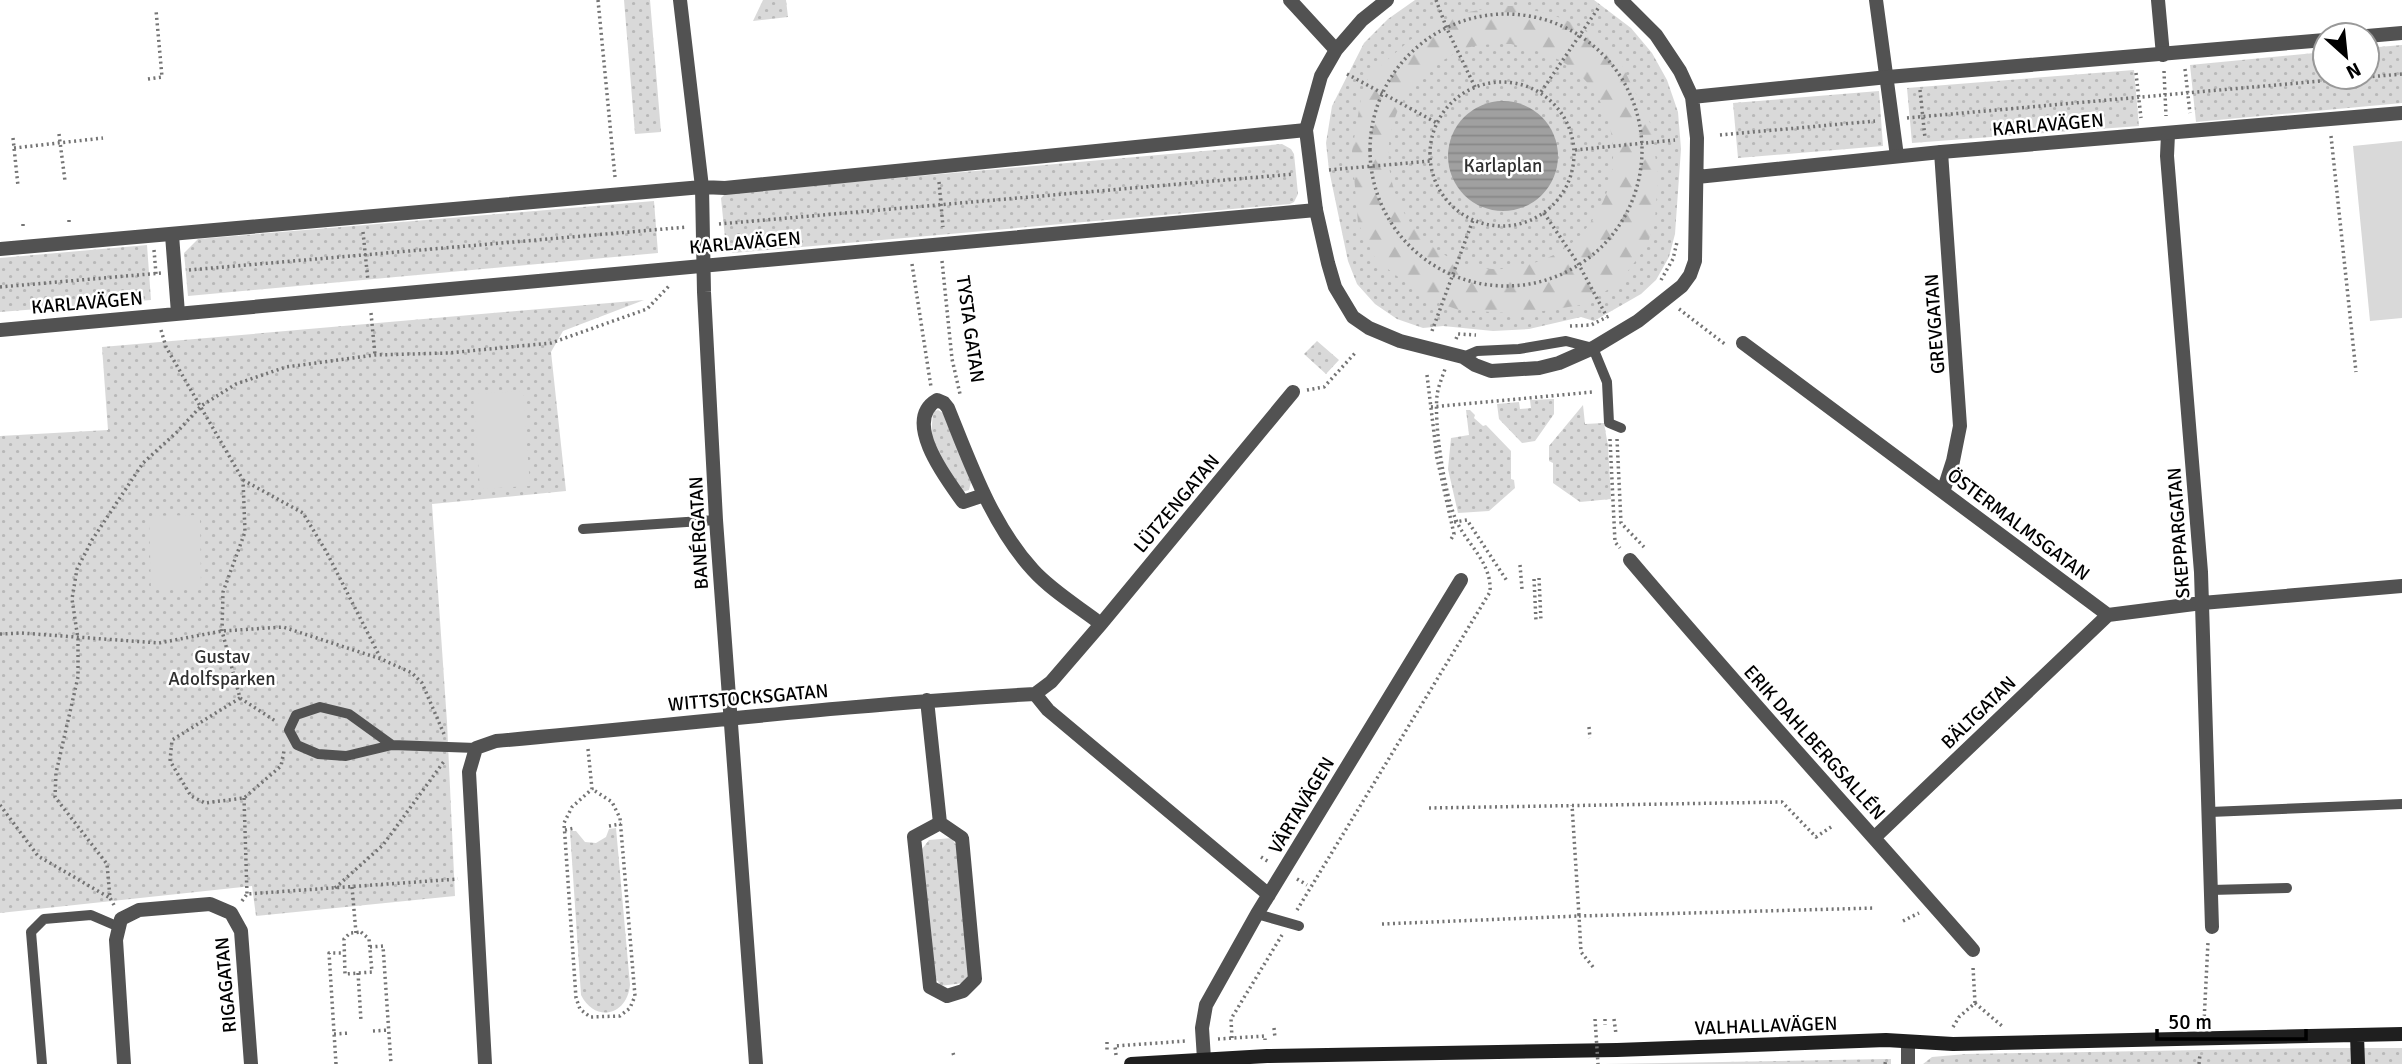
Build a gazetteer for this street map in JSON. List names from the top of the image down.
{
  "streets": {
    "main road": ["VALHALLAVÄGEN"],
    "street": [
      "KARLAVÄGEN",
      "GREVGATAN",
      "LÜTZENGATAN",
      "ÖSTERMALMSGATAN",
      "BANÉRGATAN",
      "SKEPPARGATAN",
      "WITTSTOCKSGATAN",
      "BÄLTGATAN",
      "ERIK DAHLBERGSALLÉN",
      "VÄRTAVÄGEN",
      "RIGAGATAN"
    ],
    "path": ["TYSTA GATAN"]
  },
  "crossings": [
    ["KARLAVÄGEN", "GREVGATAN"],
    ["KARLAVÄGEN", "BANÉRGATAN"],
    ["KARLAVÄGEN", "SKEPPARGATAN"],
    ["GREVGATAN", "ÖSTERMALMSGATAN"],
    ["LÜTZENGATAN", "WITTSTOCKSGATAN"],
    ["ÖSTERMALMSGATAN", "BÄLTGATAN"],
    ["BANÉRGATAN", "WITTSTOCKSGATAN"],
    ["BÄLTGATAN", "ERIK DAHLBERGSALLÉN"],
    ["VÄRTAVÄGEN", "VALHALLAVÄGEN"]
  ],
  "parks": ["Karlaplan", "Gustav Adolfsparken"],
  "scale_bar": "50 m",
  "north": "bottom right"
}
